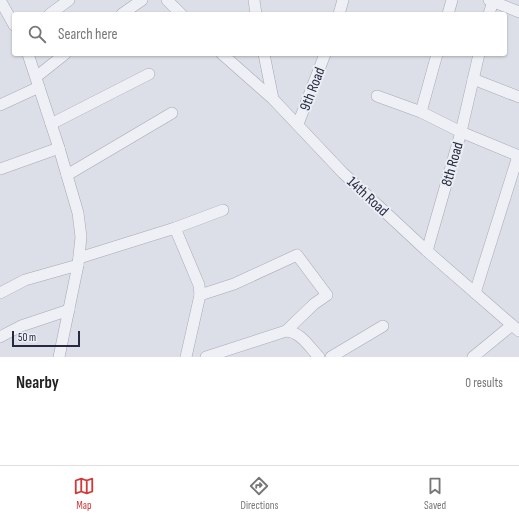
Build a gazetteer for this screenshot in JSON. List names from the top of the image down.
{
  "streets": {
    "street": ["9th Road", "8th Road", "14th Road"]
  },
  "crossings": [
    ["9th Road", "14th Road"],
    ["8th Road", "14th Road"]
  ],
  "scale_bar": "50 m",
  "page": {
    "search": "Search here",
    "scale": "50 m",
    "heading": ["Nearby", "0 results"],
    "nav": ["Map", "Directions", "Saved"]
  }
}
